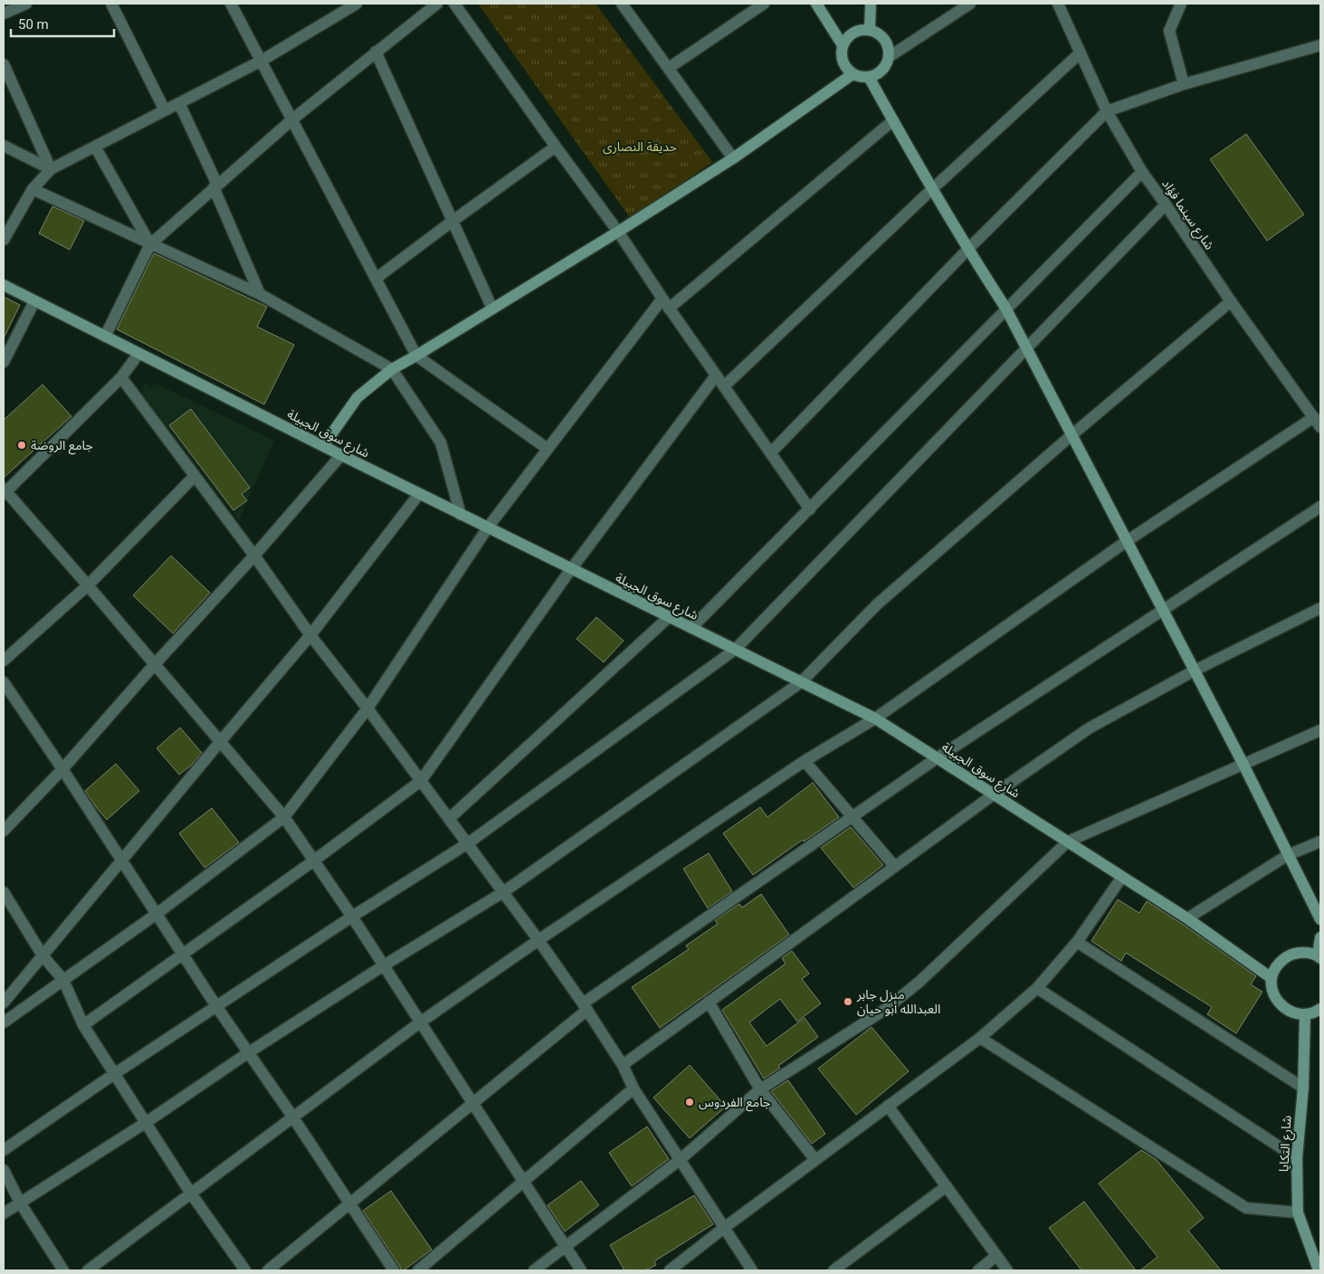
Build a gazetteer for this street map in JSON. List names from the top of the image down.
{
  "streets": {
    "street": ["شارع سينما فؤاد", "شارع سوق الجبيلة", "شارع التكايا"]
  },
  "parks": ["حديقة النصارى"],
  "places": ["جامع الروضة", "منزل جابر العبدالله أبو حيان", "جامع الفردوس"],
  "scale_bar": "50 m"
}
